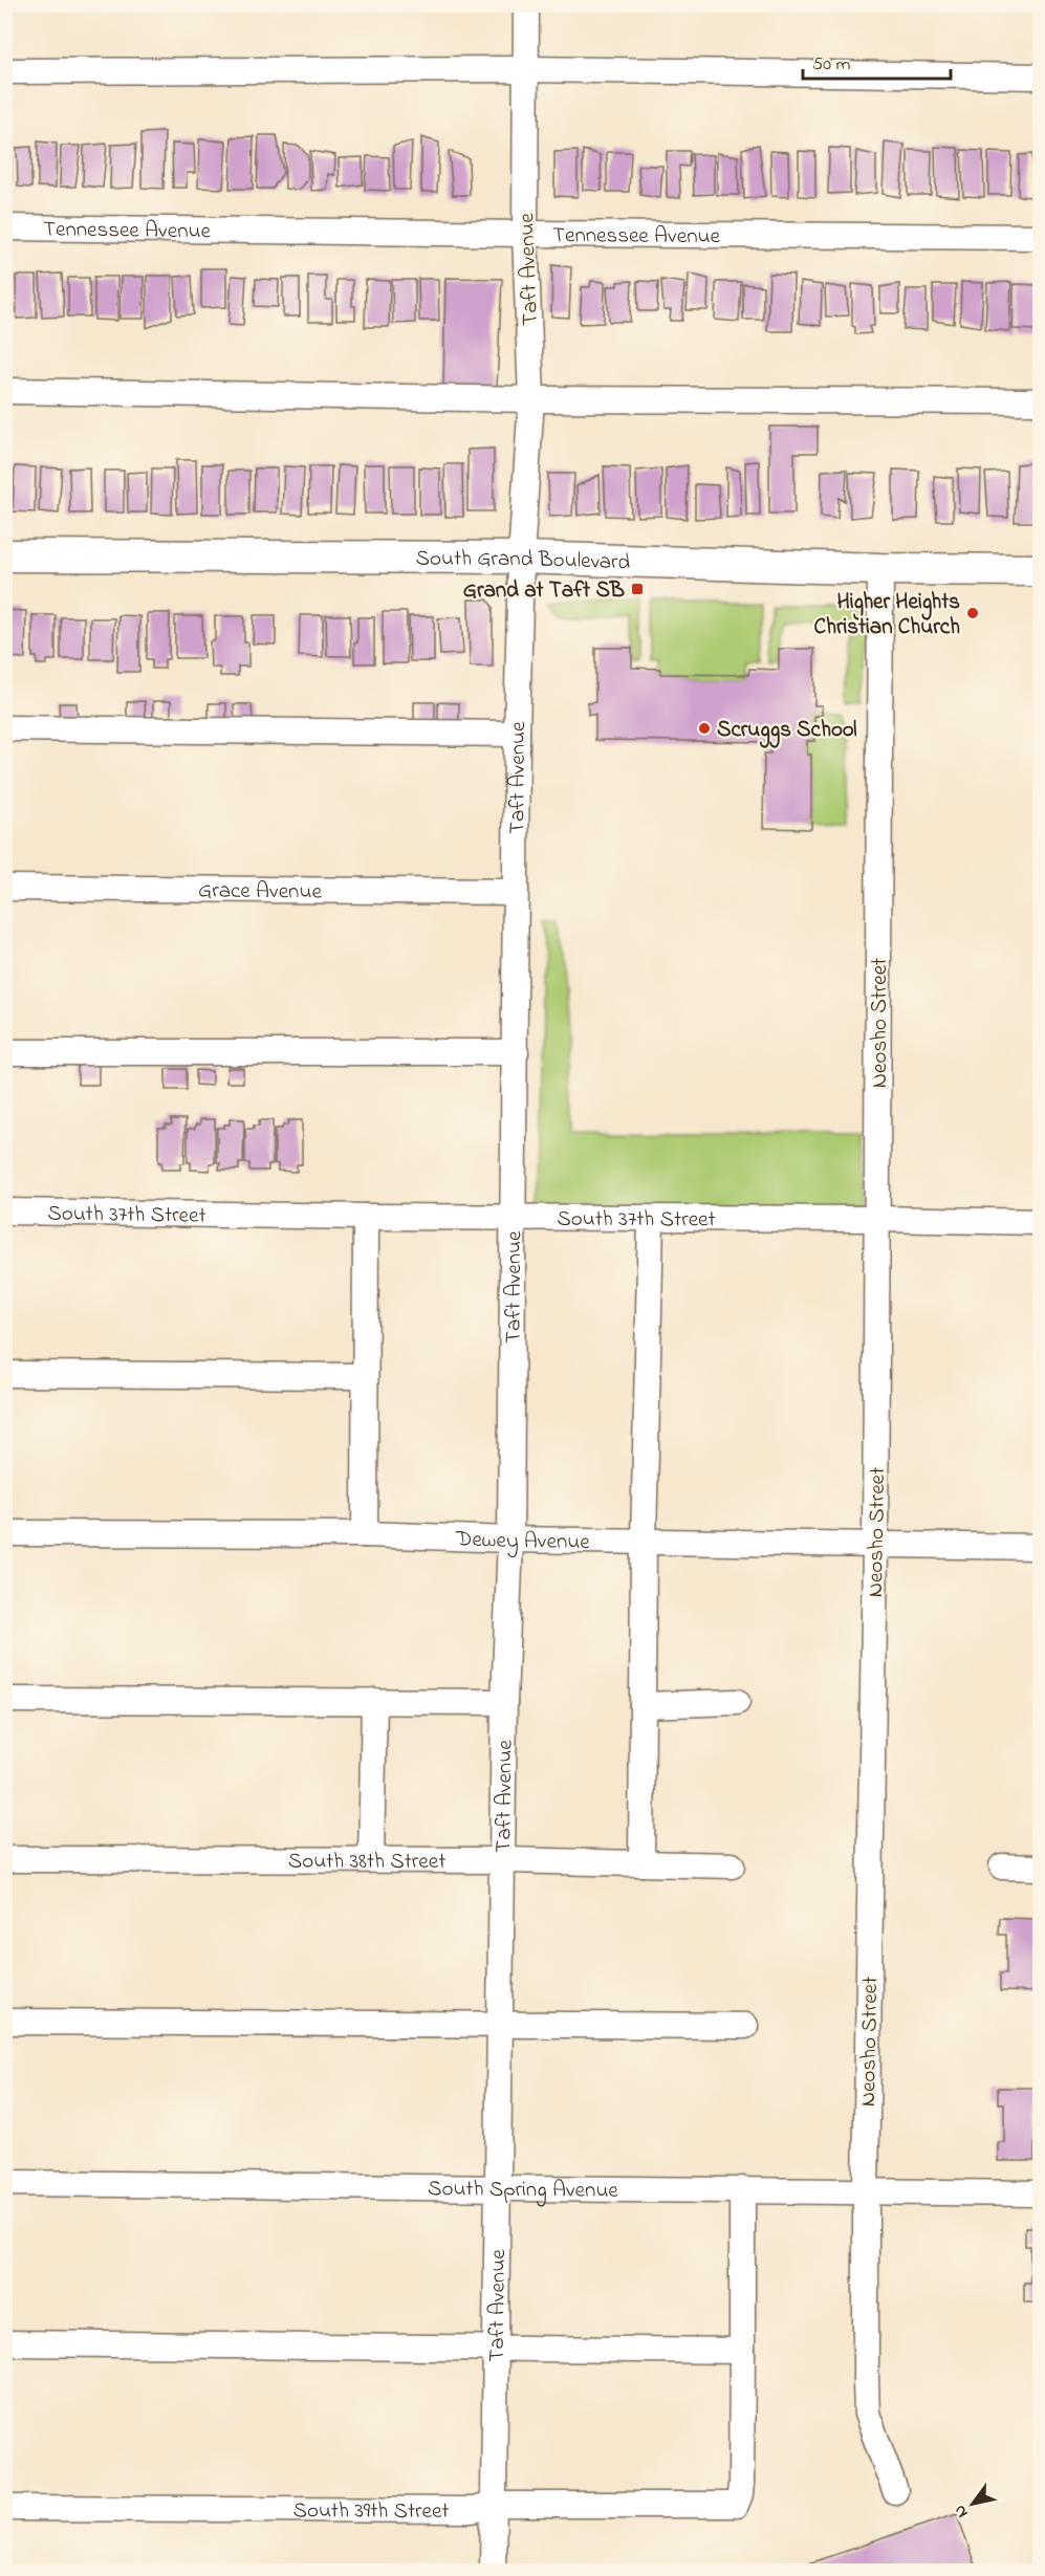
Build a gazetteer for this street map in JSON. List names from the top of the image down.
{
  "streets": {
    "main road": ["South Grand Boulevard"],
    "street": [
      "Tennessee Avenue",
      "Taft Avenue",
      "Grace Avenue",
      "Neosho Street",
      "South 37th Street",
      "Dewey Avenue",
      "South 38th Street",
      "South Spring Avenue",
      "South 39th Street"
    ]
  },
  "crossings": [
    ["Tennessee Avenue", "Taft Avenue"],
    ["Taft Avenue", "South Grand Boulevard"],
    ["Taft Avenue", "Grace Avenue"],
    ["Taft Avenue", "South 37th Street"],
    ["Taft Avenue", "Dewey Avenue"],
    ["Taft Avenue", "South 38th Street"],
    ["Taft Avenue", "South Spring Avenue"],
    ["Taft Avenue", "South 39th Street"],
    ["South Grand Boulevard", "Neosho Street"],
    ["Neosho Street", "South 37th Street"],
    ["Neosho Street", "Dewey Avenue"],
    ["Neosho Street", "South Spring Avenue"]
  ],
  "places": {
    "transit": ["Grand at Taft SB"],
    "other": ["Higher Heights Christian Church", "Scruggs School"]
  },
  "scale_bar": "50 m",
  "north": "bottom left"
}
